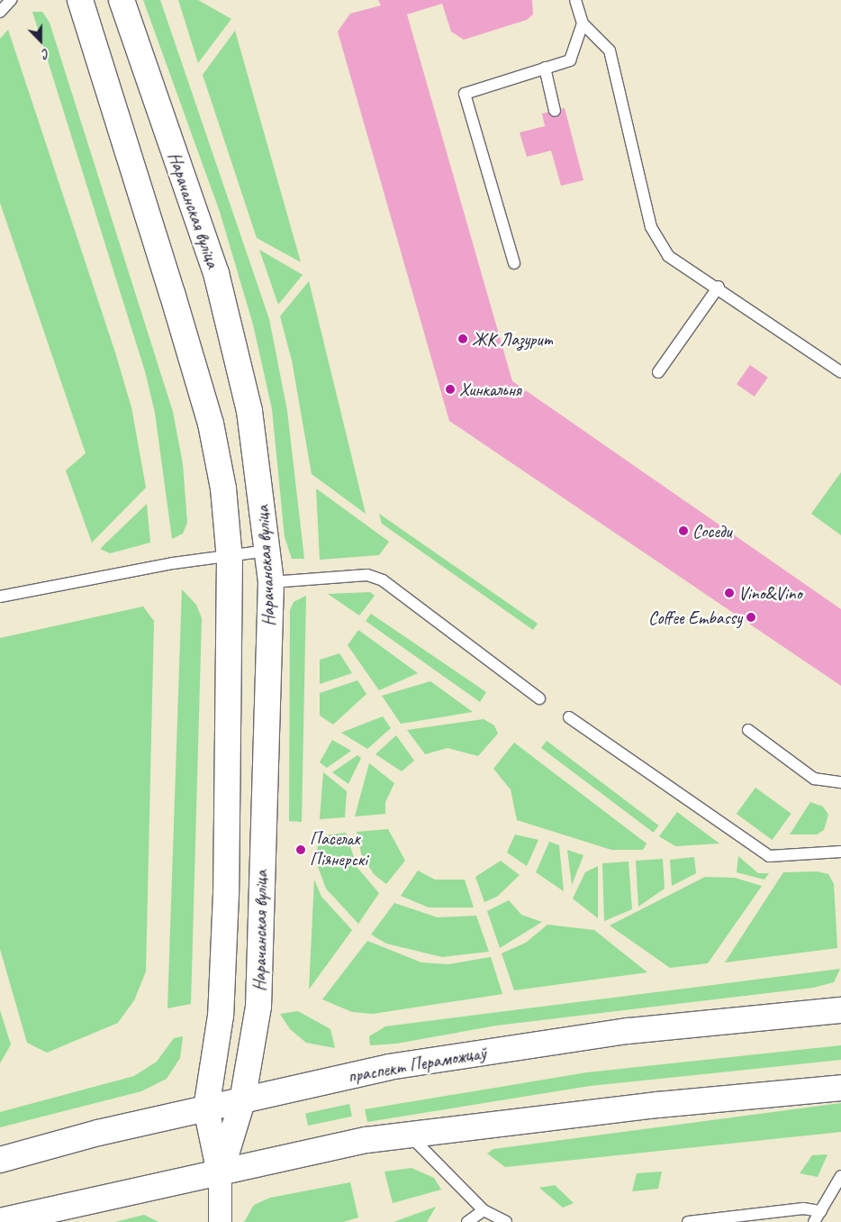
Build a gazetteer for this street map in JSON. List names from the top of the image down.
{
  "streets": {
    "main road": ["Нарачанская вуліца", "праспект Пераможцаў"]
  },
  "crossings": [
    ["Нарачанская вуліца", "праспект Пераможцаў"]
  ],
  "places": [
    "ЖК Лазурит",
    "Хинкальня",
    "Соседи",
    "Vino&Vino",
    "Coffee Embassy",
    "Паселак Піянерскі"
  ],
  "north": "bottom"
}
